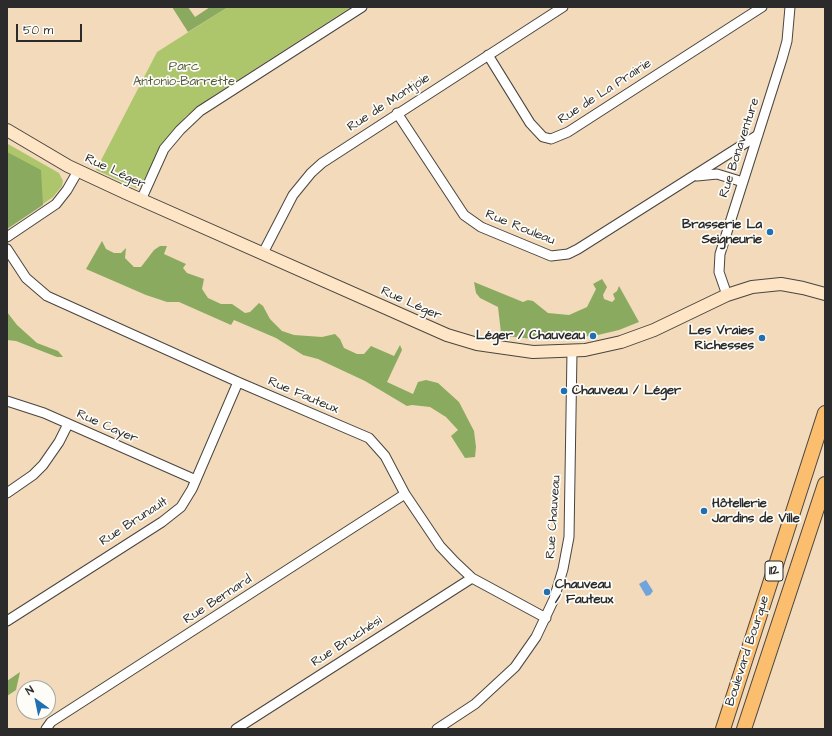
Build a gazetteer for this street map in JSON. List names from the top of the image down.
{
  "streets": {
    "main road": ["112", "Boulevard Bourque"],
    "street": [
      "Rue de La Prairie",
      "Rue de Montjoie",
      "Rue Bonaventure",
      "Rue Léger",
      "Rue Rouleau",
      "Rue Fauteux",
      "Rue Cayer",
      "Rue Chauveau",
      "Rue Brunault",
      "Rue Bernard",
      "Rue Bruchési"
    ]
  },
  "crossings": [
    ["Rue de La Prairie", "Rue de Montjoie"],
    ["Rue de Montjoie", "Rue Léger"],
    ["Rue de Montjoie", "Rue Rouleau"],
    ["Rue Bonaventure", "Rue Léger"],
    ["Rue Bonaventure", "Rue Rouleau"],
    ["Rue Léger", "Rue Chauveau"],
    ["Rue Fauteux", "Rue Chauveau"],
    ["Rue Fauteux", "Rue Brunault"],
    ["Rue Fauteux", "Rue Bernard"],
    ["Rue Fauteux", "Rue Bruchési"],
    ["Rue Cayer", "Rue Brunault"]
  ],
  "parks": ["Parc Antonio-Barrette"],
  "places": [
    "Brasserie La Seigneurie",
    "Léger / Chauveau",
    "Les Vraies Richesses",
    "Chauveau / Léger",
    "Hôtellerie Jardins de Ville",
    "Chauveau / Fauteux"
  ],
  "scale_bar": "50 m",
  "north": "top left"
}
